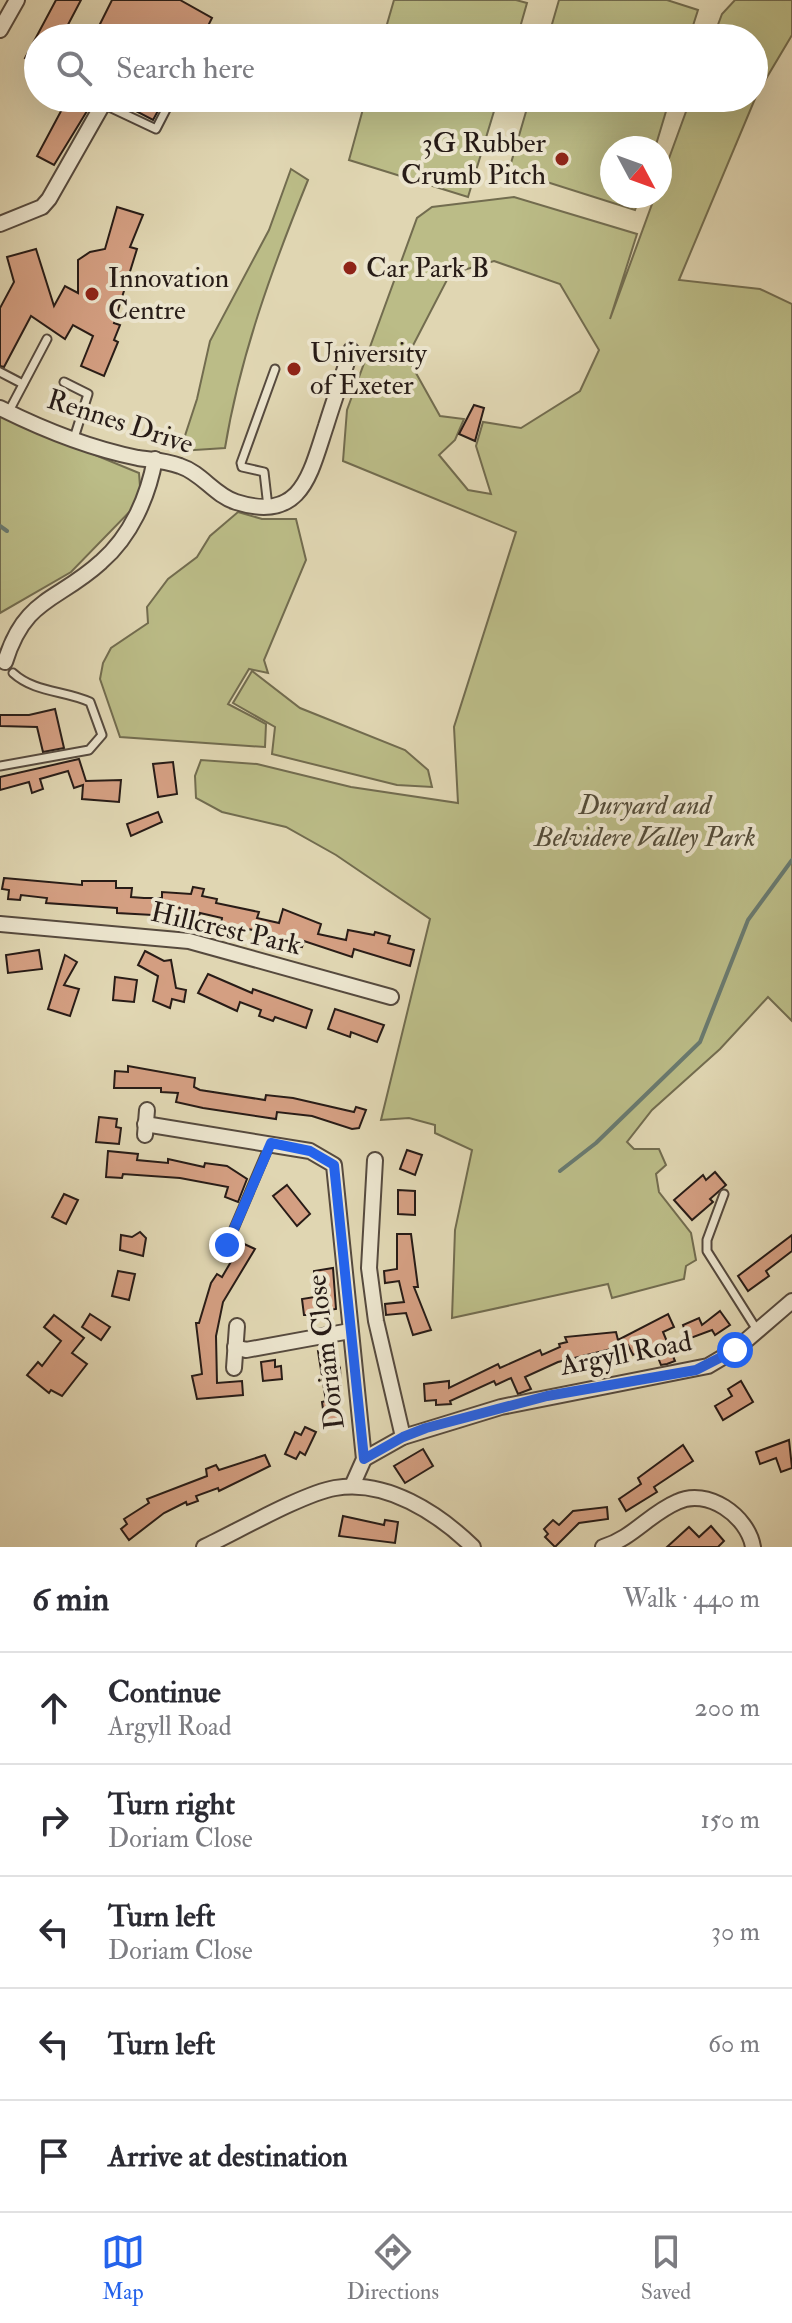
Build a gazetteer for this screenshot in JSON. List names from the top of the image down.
{
  "streets": {
    "street": [
      "Rennes Drive",
      "Hillcrest Park",
      "Doriam Close",
      "Argyll Road"
    ]
  },
  "crossings": [
    ["Doriam Close", "Argyll Road"]
  ],
  "parks": ["Duryard and Belvidere Valley Park"],
  "places": [
    "3G Rubber Crumb Pitch",
    "Car Park B",
    "Innovation Centre",
    "University of Exeter"
  ],
  "north": "bottom right",
  "page": {
    "search": "Search here",
    "heading": ["6 min", "Walk · 440 m"],
    "list": [
      ["Continue", "Argyll Road", "200 m"],
      ["Turn right", "Doriam Close", "150 m"],
      ["Turn left", "Doriam Close", "30 m"],
      ["Turn left", "60 m"],
      "Arrive at destination"
    ],
    "nav": ["Map", "Directions", "Saved"]
  }
}
